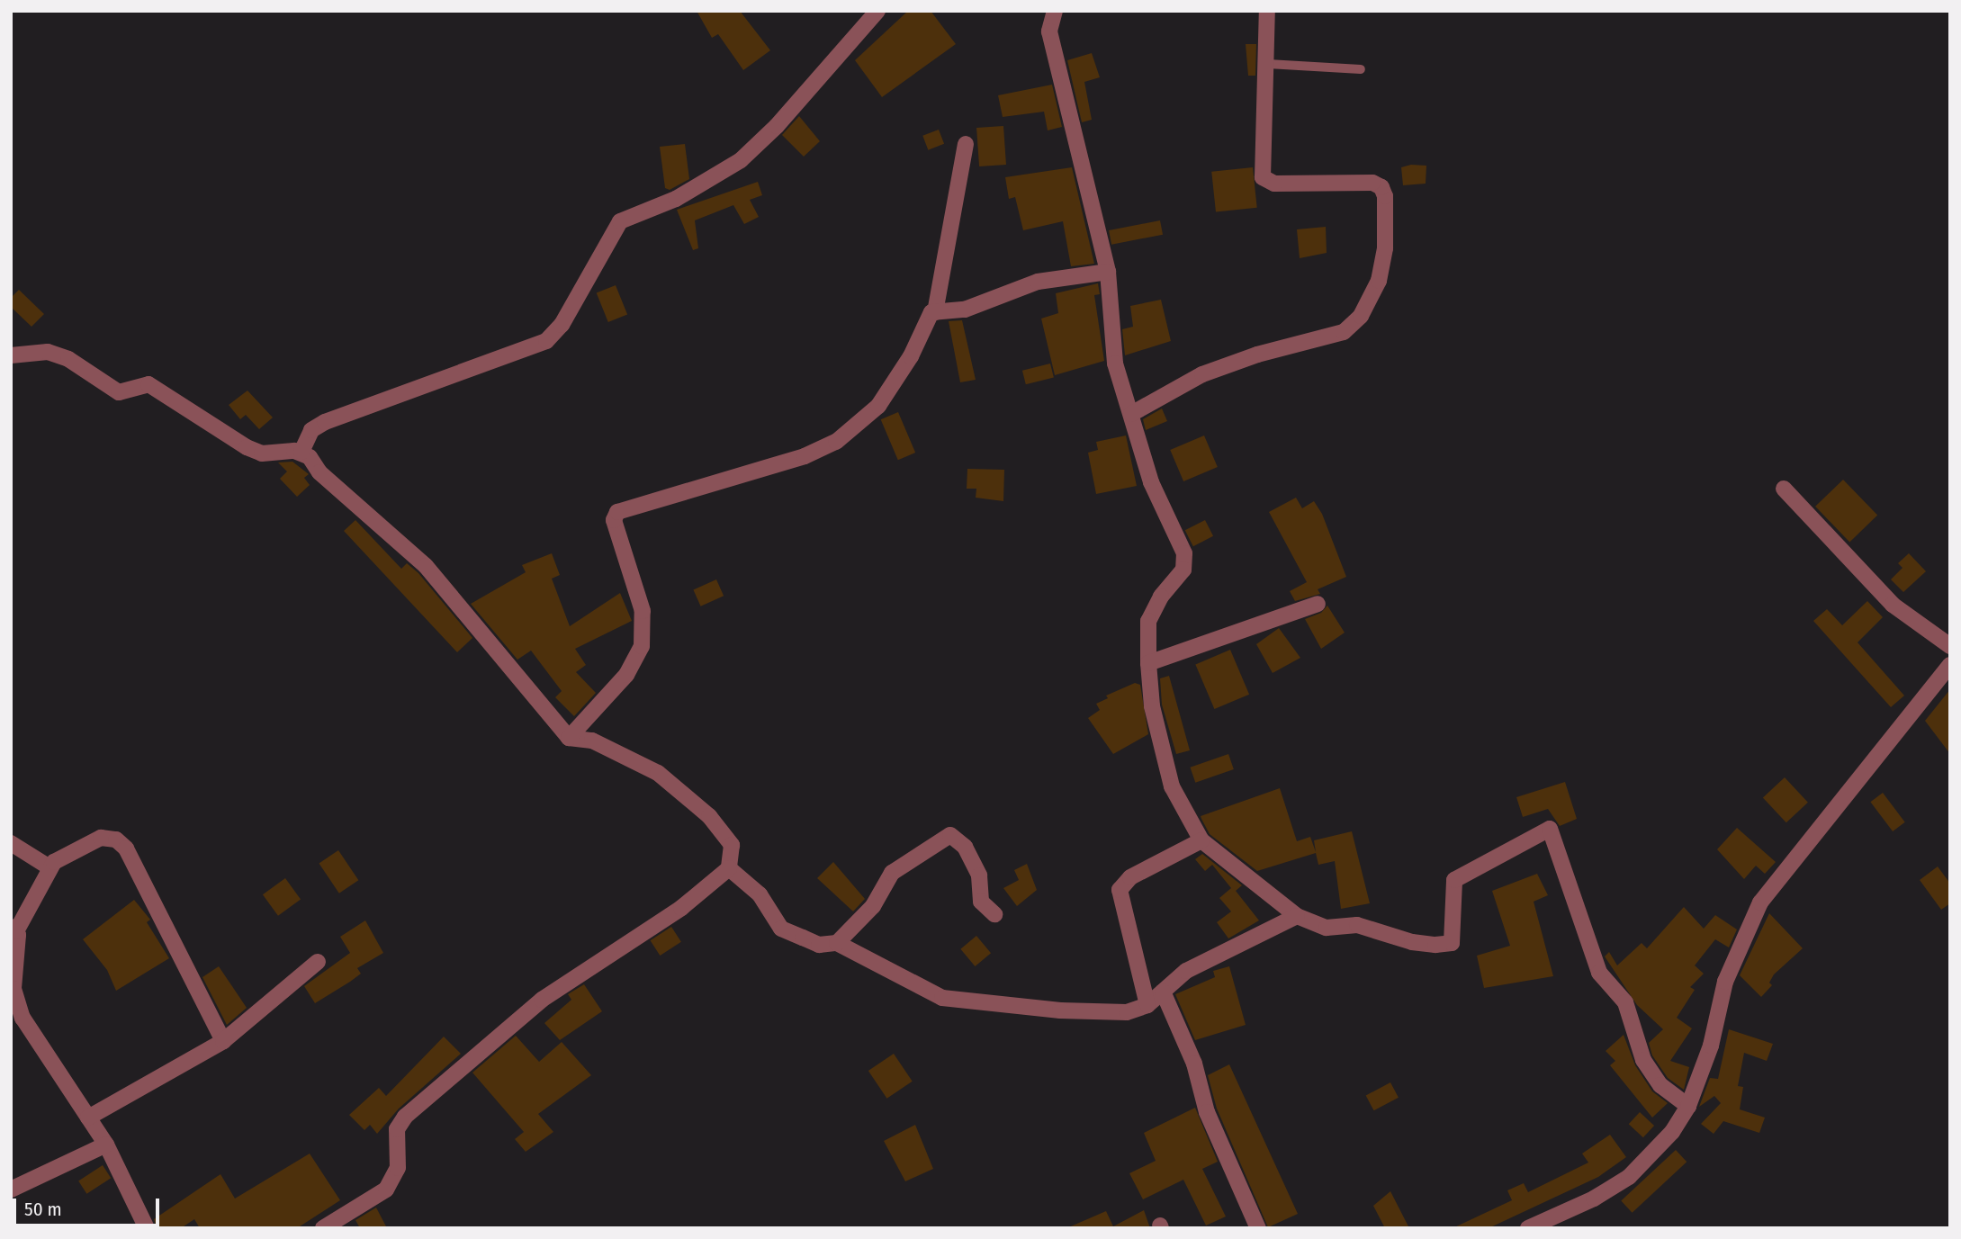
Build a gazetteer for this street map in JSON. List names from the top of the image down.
{
  "scale_bar": "50 m"
}
